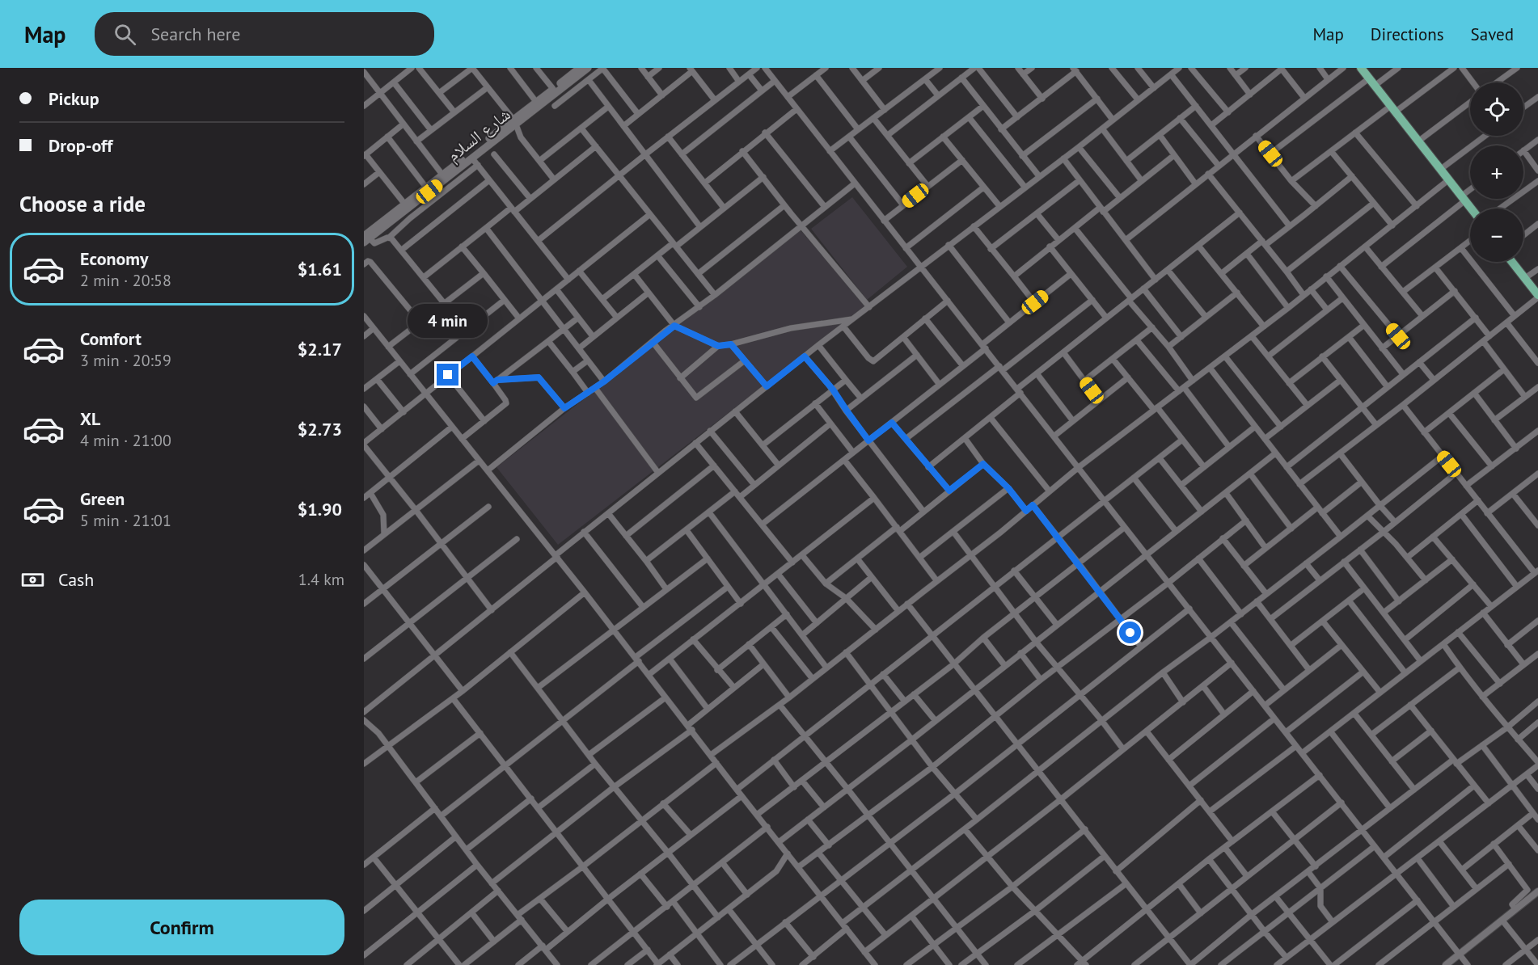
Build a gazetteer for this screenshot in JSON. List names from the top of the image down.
{
  "streets": {
    "main road": ["شارع السلام"]
  },
  "page": {
    "header": "Map",
    "search": "Search here",
    "nav": ["Map", "Directions", "Saved"],
    "banner": ["Pickup", "Drop-off"],
    "map_buttons": ["+", "−"],
    "heading": "Choose a ride",
    "list": [
      {
        "name": "Economy",
        "note": "2 min · 20:58",
        "value": "$1.61"
      },
      {
        "name": "Comfort",
        "note": "3 min · 20:59",
        "value": "$2.17"
      },
      {
        "name": "XL",
        "note": "4 min · 21:00",
        "value": "$2.73"
      },
      {
        "name": "Green",
        "note": "5 min · 21:01",
        "value": "$1.90"
      }
    ],
    "bubble": "4 min",
    "pay": ["Cash", "1.4 km"],
    "buttons": "Confirm"
  }
}
